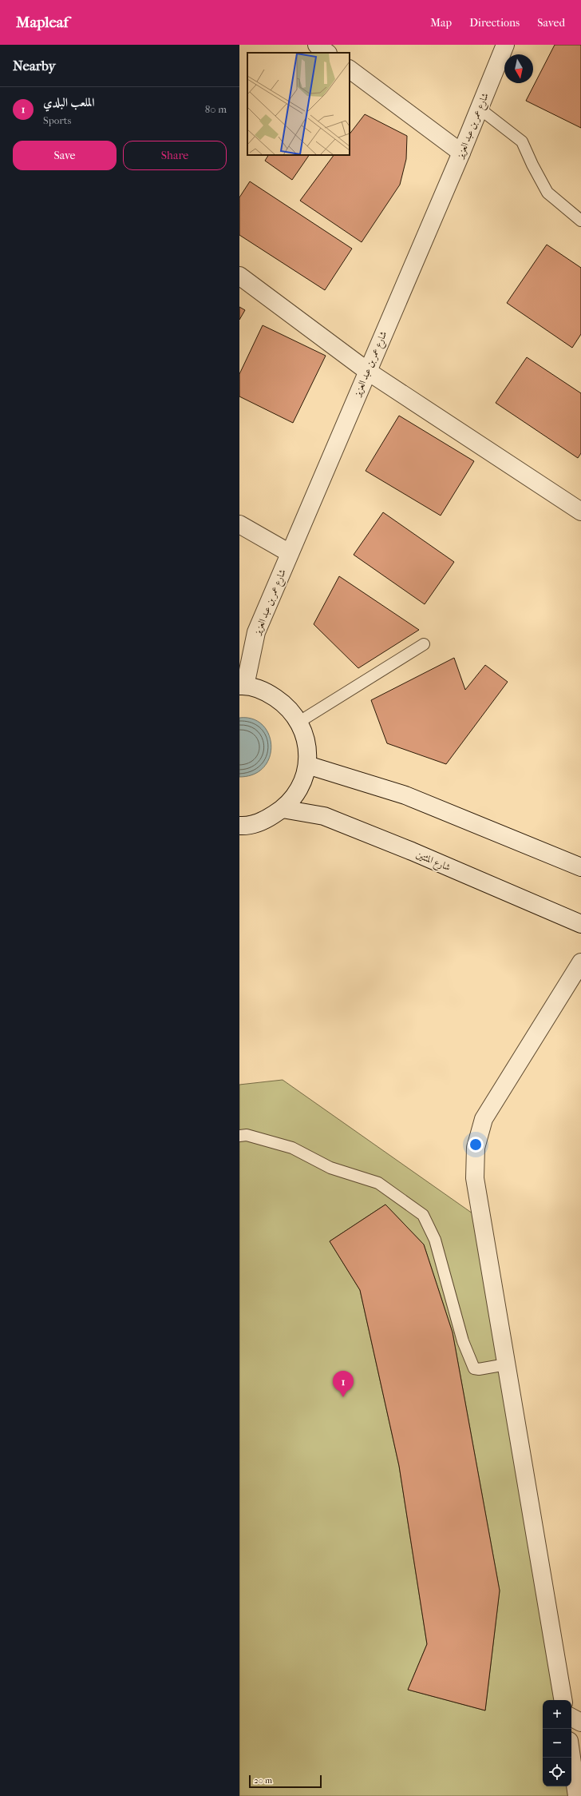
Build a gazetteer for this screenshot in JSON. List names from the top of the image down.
{
  "streets": {
    "street": ["شارع عمر بن عبد العزيز", "شارع المئتين"]
  },
  "scale_bar": "20 m",
  "north": "bottom",
  "page": {
    "header": "Mapleaf",
    "nav": ["Map", "Directions", "Saved"],
    "heading": "Nearby",
    "list": [
      {
        "mark": "1",
        "name": "الملعب البلدي",
        "note": "Sports",
        "value": "80 m"
      }
    ],
    "buttons": ["Save", "Share"],
    "pins": "1",
    "map_buttons": ["+", "−"],
    "scale": "20 m"
  }
}
